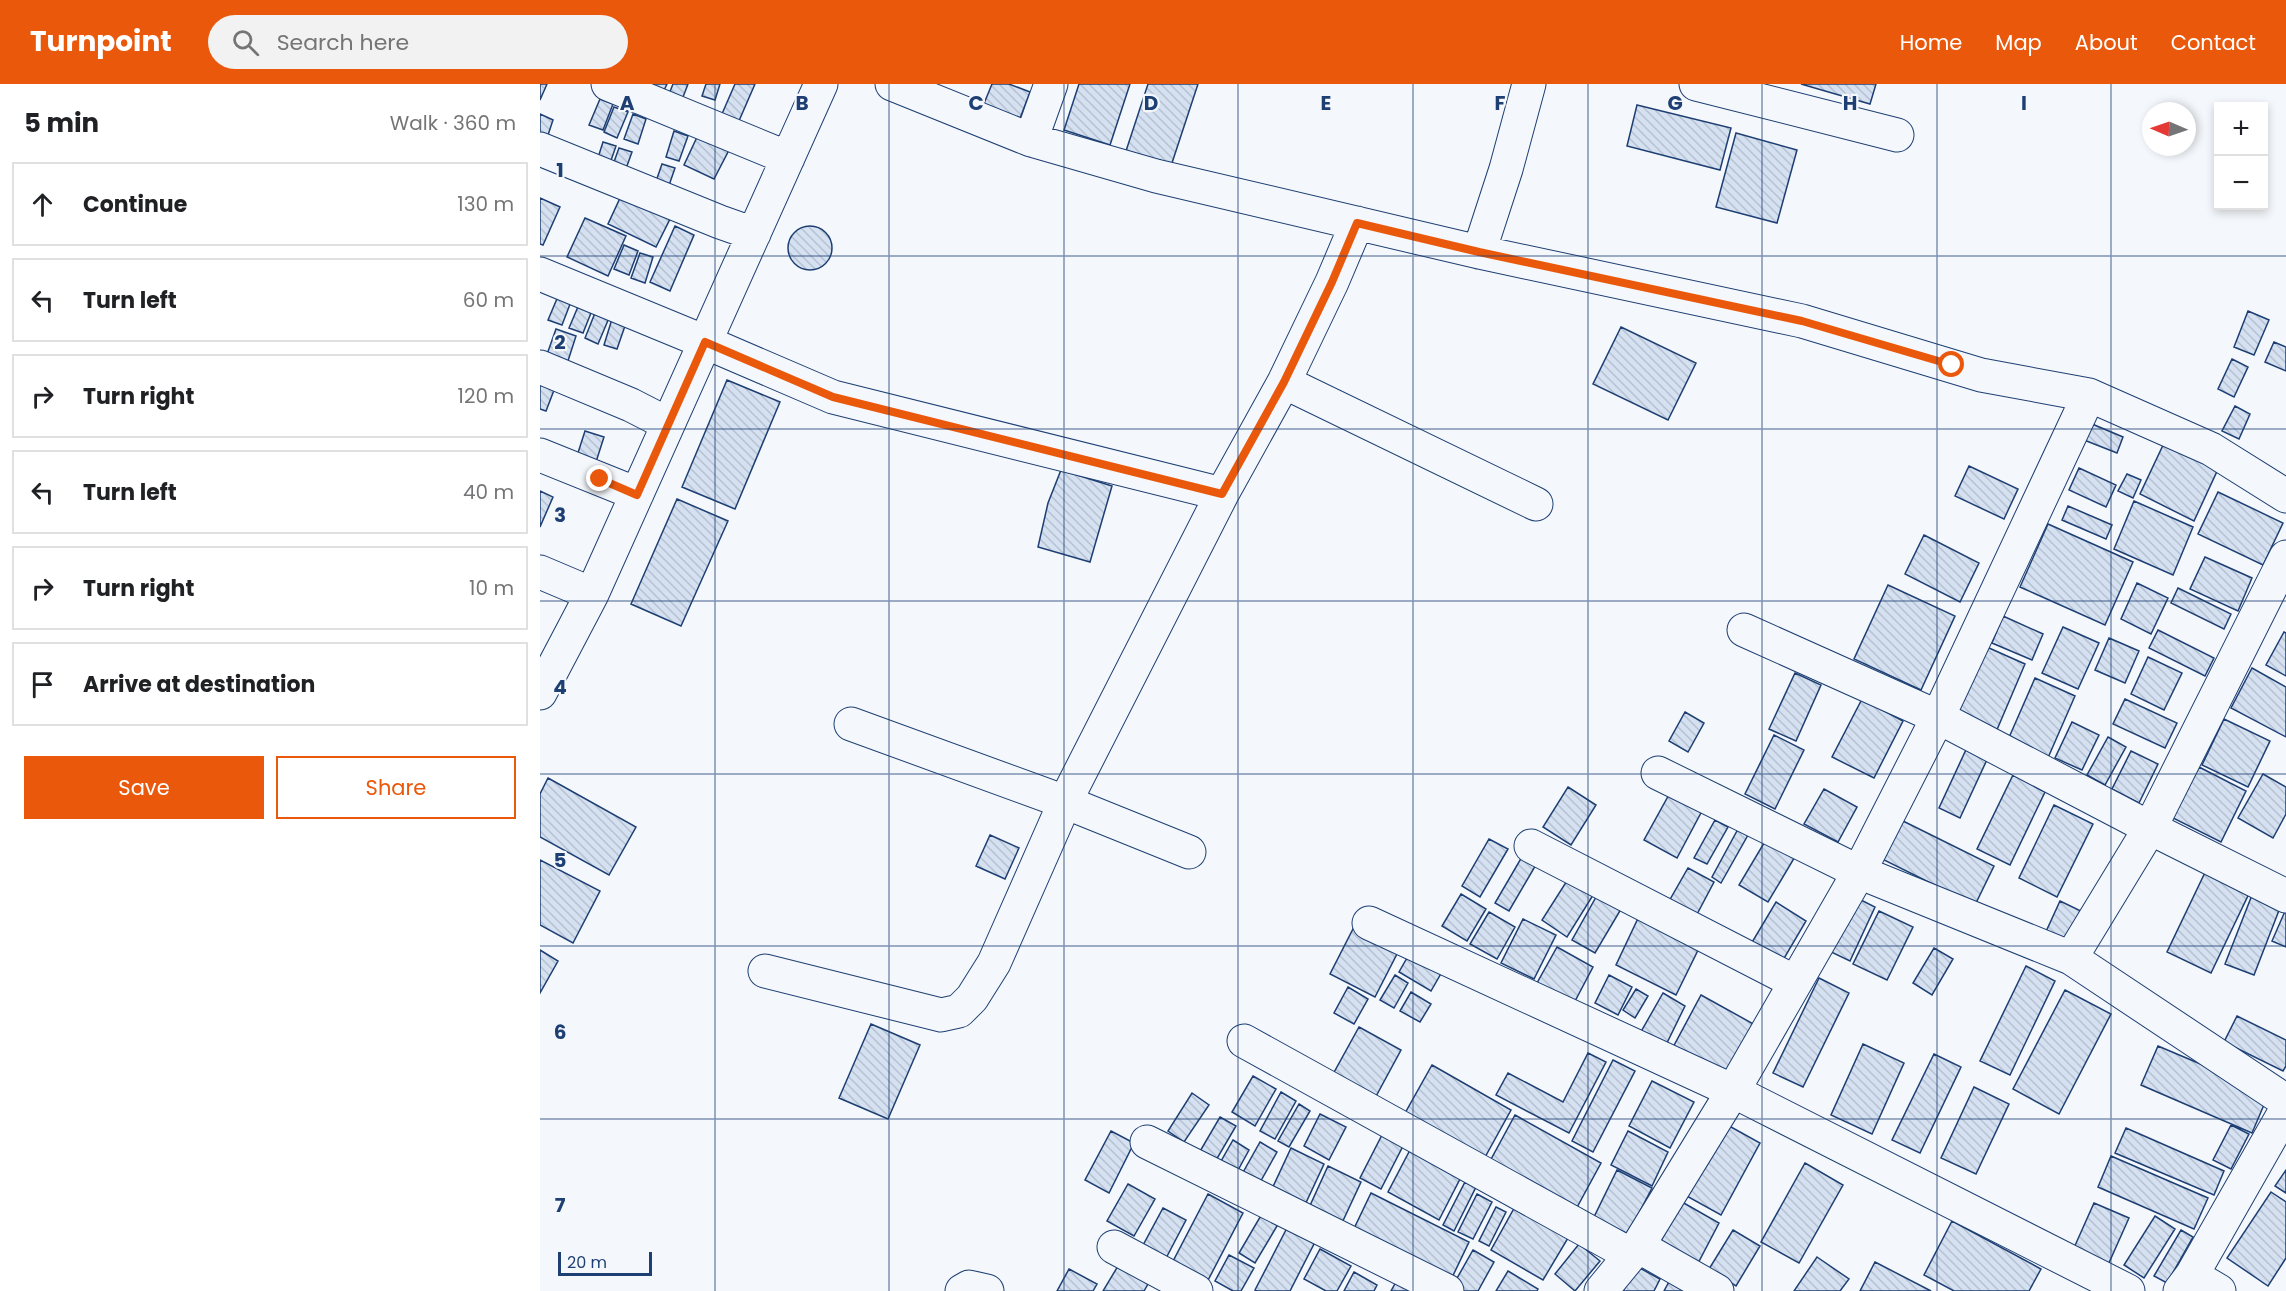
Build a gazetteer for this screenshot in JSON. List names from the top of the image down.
{
  "scale_bar": "20 m",
  "north": "left",
  "page": {
    "header": "Turnpoint",
    "search": "Search here",
    "nav": [
      "Home",
      "Map",
      "About",
      "Contact"
    ],
    "heading": ["5 min", "Walk · 360 m"],
    "map_buttons": ["+", "−"],
    "list": [
      ["Continue", "130 m"],
      ["Turn left", "60 m"],
      ["Turn right", "120 m"],
      ["Turn left", "40 m"],
      ["Turn right", "10 m"],
      "Arrive at destination"
    ],
    "buttons": ["Save", "Share"],
    "scale": "20 m"
  },
  "grid": {
    "columns": [
      "A",
      "B",
      "C",
      "D",
      "E",
      "F",
      "G",
      "H",
      "I"
    ],
    "rows": [
      "1",
      "2",
      "3",
      "4",
      "5",
      "6",
      "7"
    ]
  }
}
